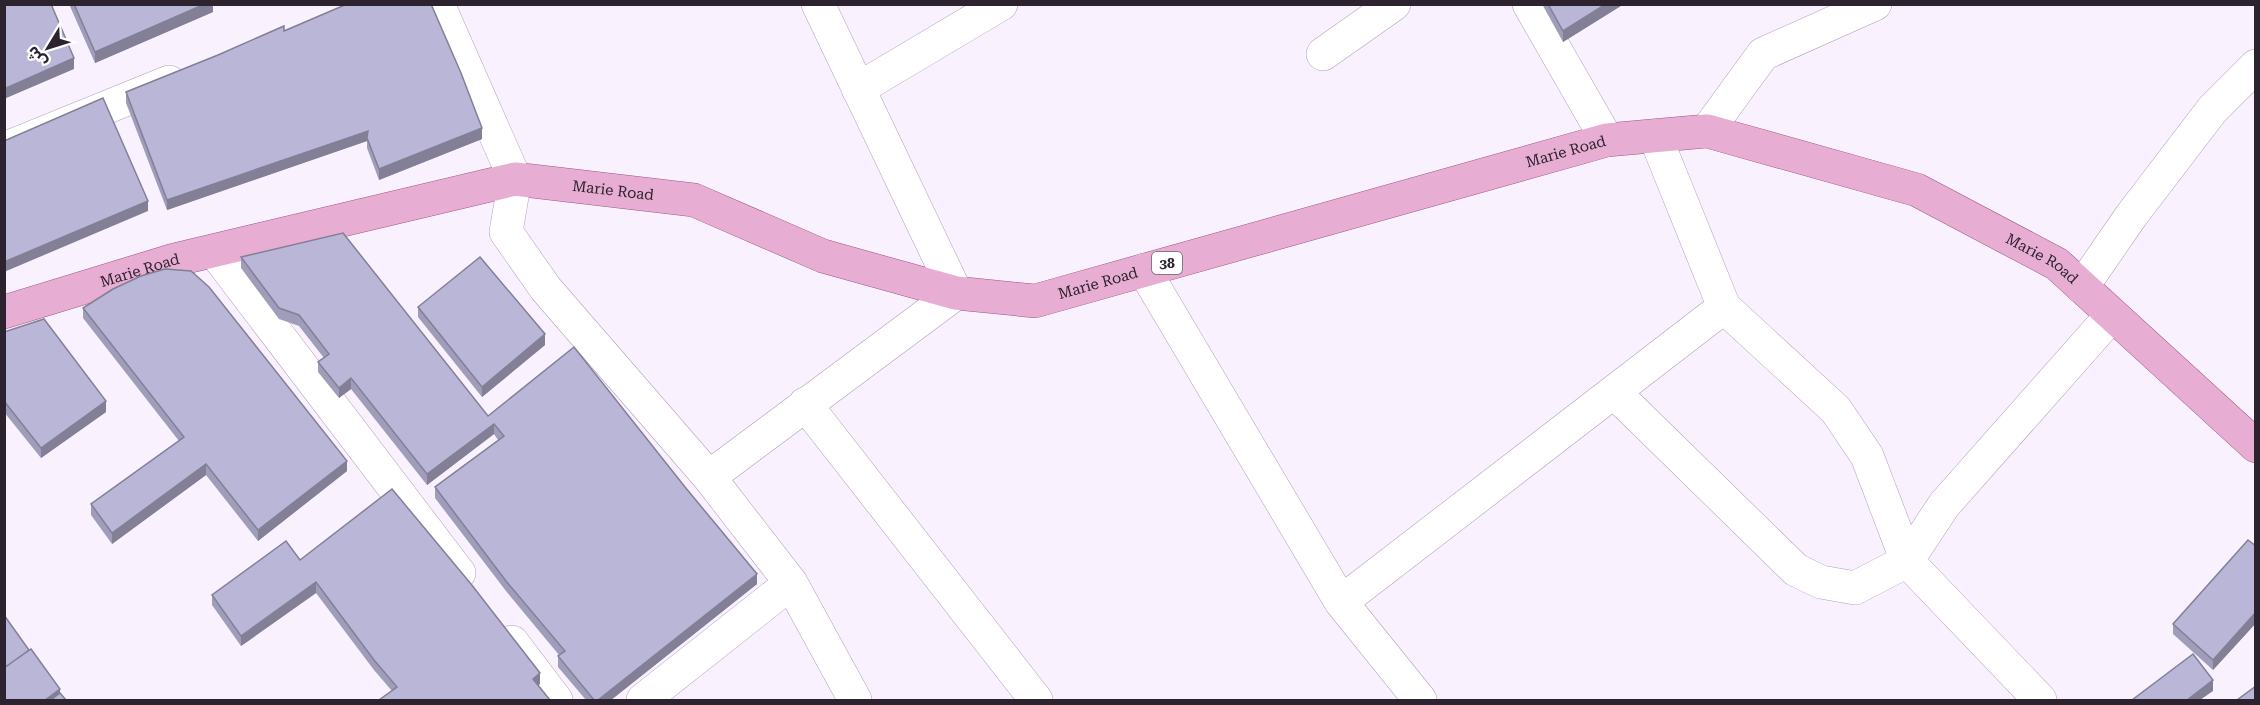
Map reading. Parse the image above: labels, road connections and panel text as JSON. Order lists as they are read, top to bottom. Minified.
{"streets":{"main road":["Marie Road","38"]},"north":"bottom left"}
